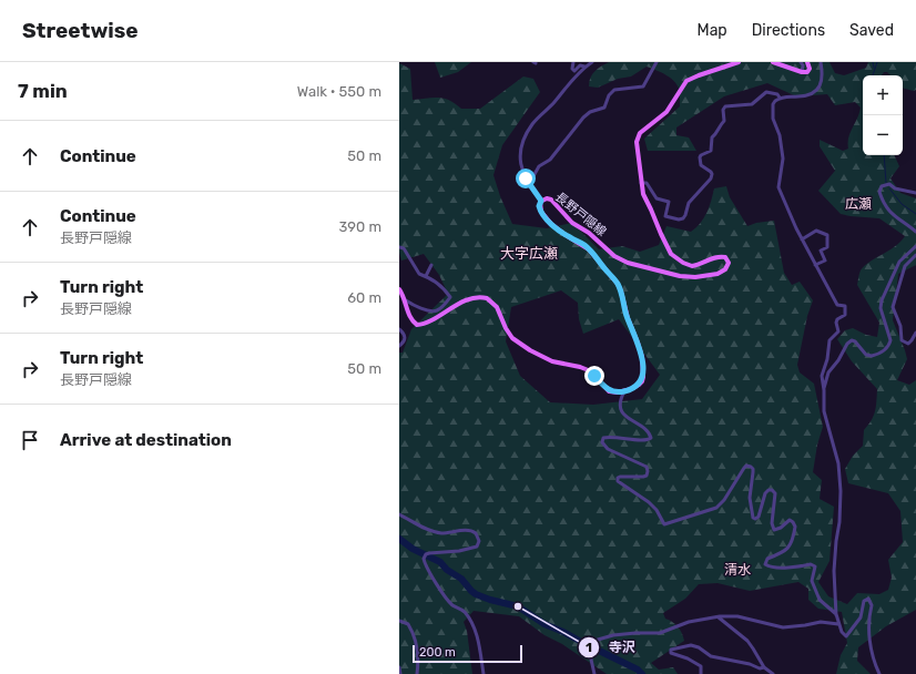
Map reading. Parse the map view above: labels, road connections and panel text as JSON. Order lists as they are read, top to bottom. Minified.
{"streets":{"main road":["長野戸隠線"]},"districts":["広瀬","大字広瀬","清水"],"places":["寺沢"],"scale_bar":"200 m","page":{"header":"Streetwise","nav":["Map","Directions","Saved"],"heading":["7 min","Walk · 550 m"],"map_buttons":["+","−"],"list":[["Continue","50 m"],["Continue","長野戸隠線","390 m"],["Turn right","長野戸隠線","60 m"],["Turn right","長野戸隠線","50 m"],"Arrive at destination"],"scale":"200 m"}}
